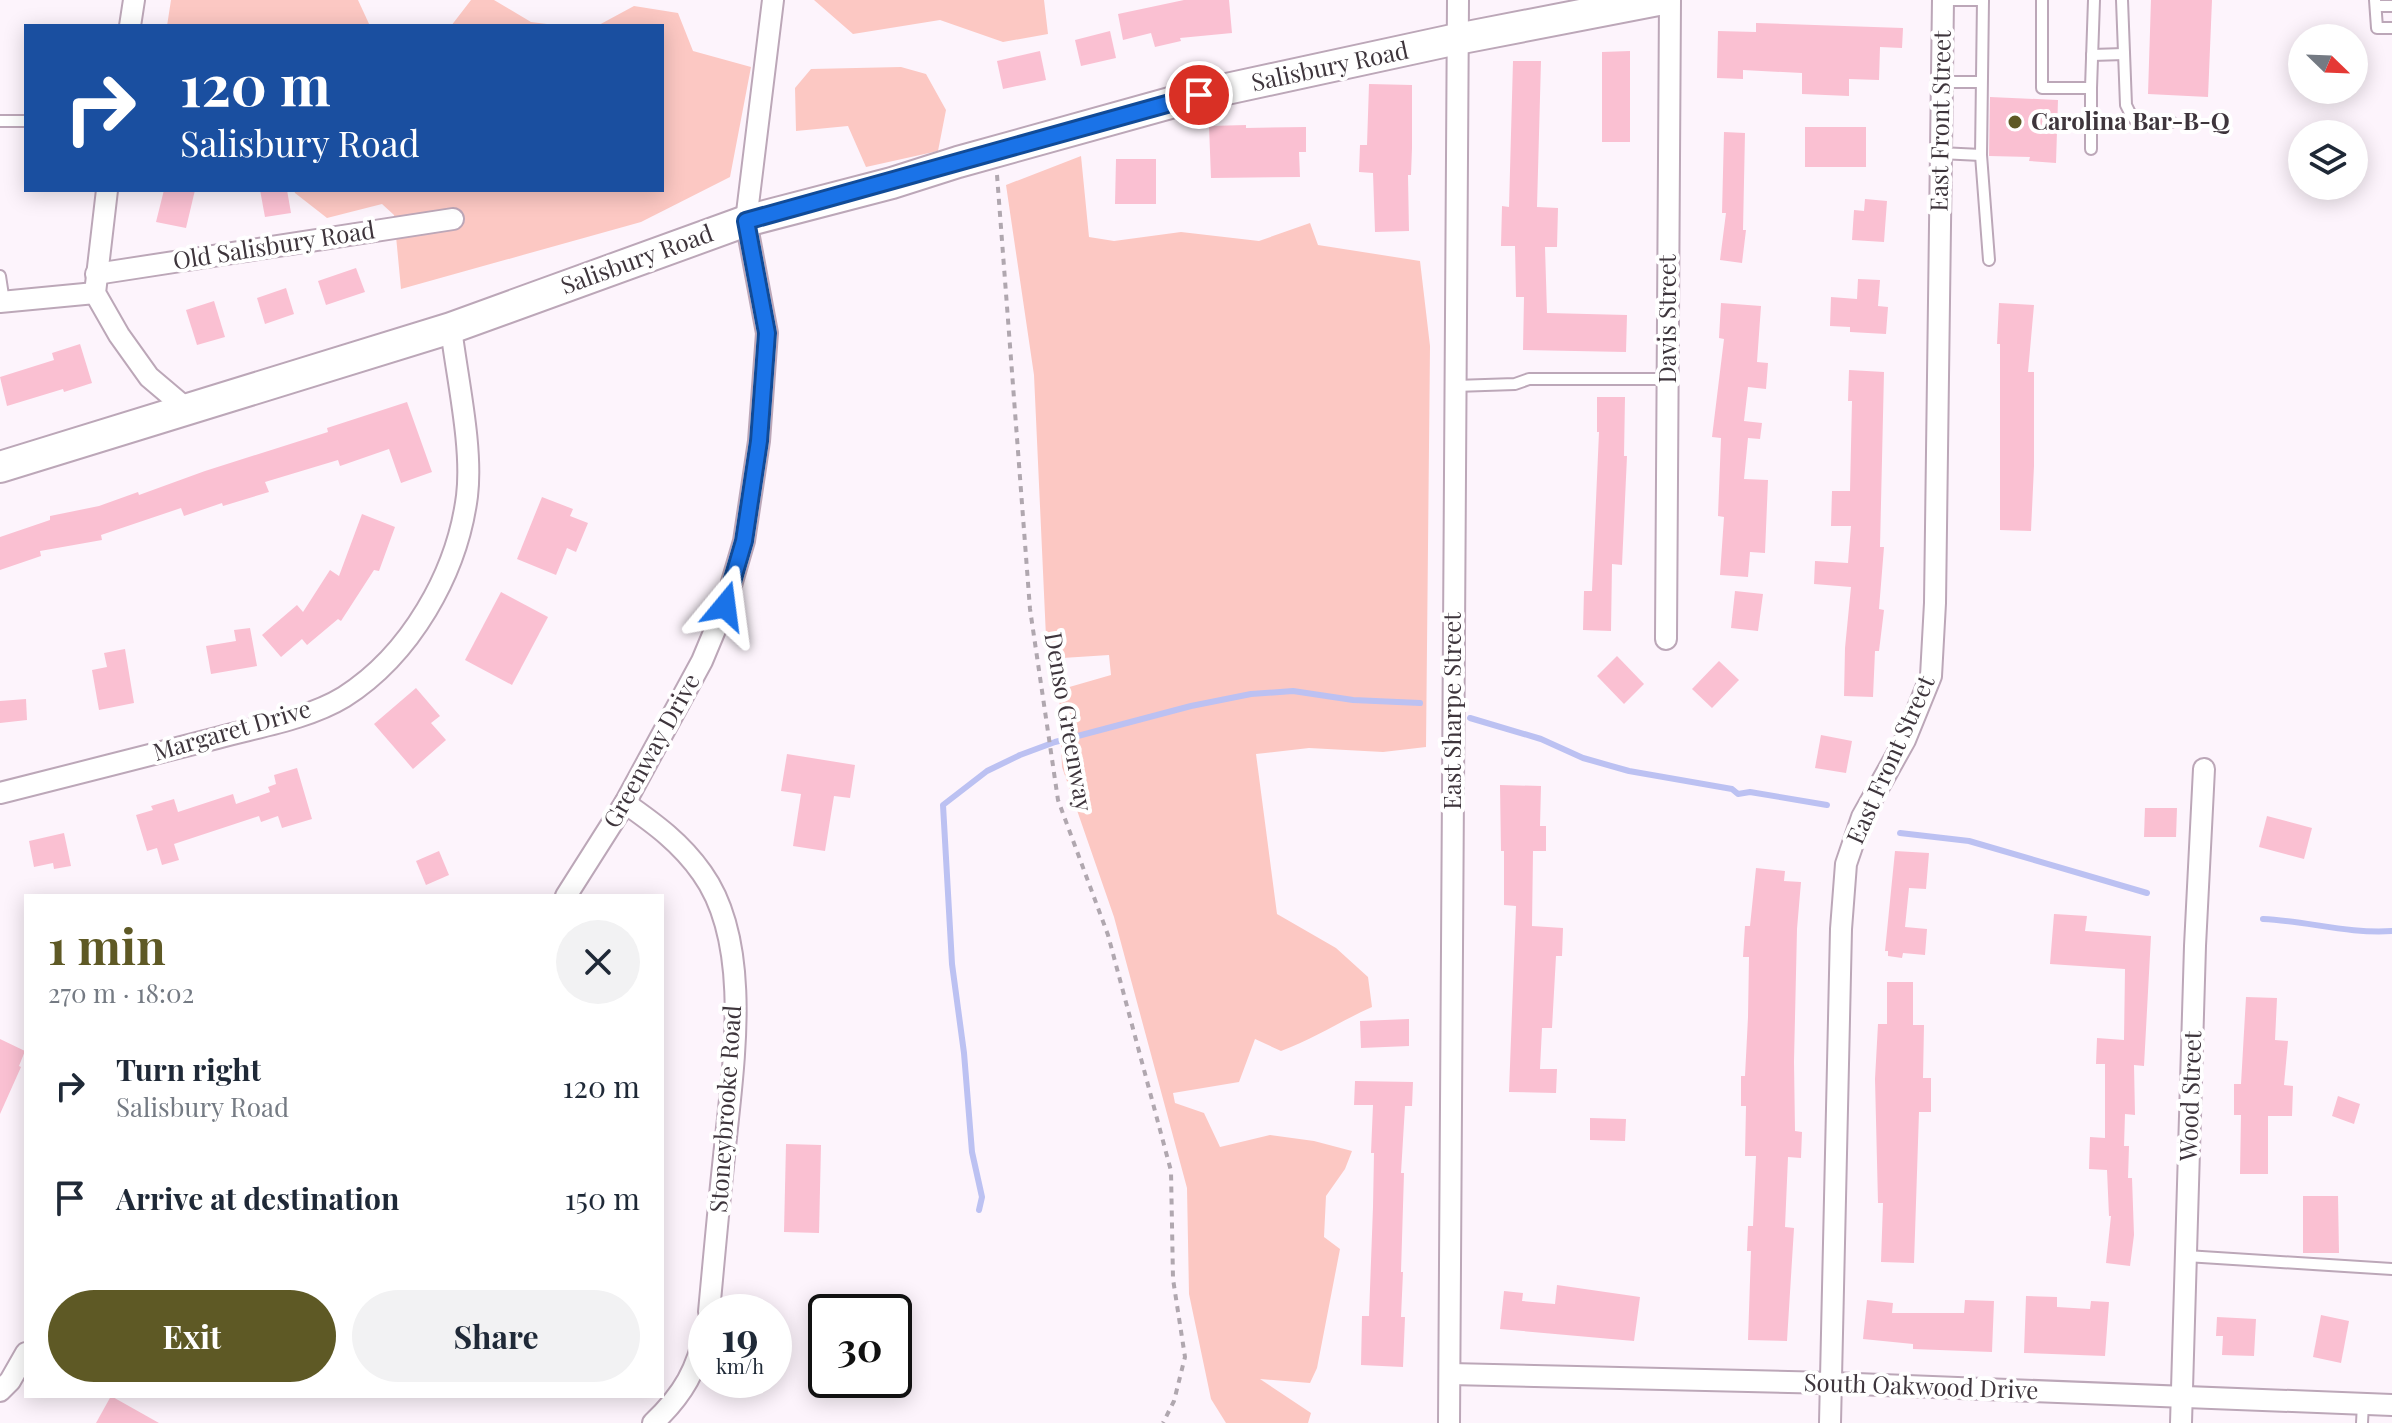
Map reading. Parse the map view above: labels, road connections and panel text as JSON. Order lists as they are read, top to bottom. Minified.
{"streets":{"street":["Salisbury Road","East Front Street","Old Salisbury Road","Davis Street","East Sharpe Street","Margaret Drive","Greenway Drive","Wood Street","Stoneybrooke Road","South Oakwood Drive"],"path":["Denso Greenway"]},"crossings":[["Salisbury Road","East Sharpe Street"],["Salisbury Road","Denso Greenway"],["Salisbury Road","Margaret Drive"],["Salisbury Road","Greenway Drive"],["East Front Street","South Oakwood Drive"],["East Sharpe Street","South Oakwood Drive"],["Greenway Drive","Stoneybrooke Road"],["Wood Street","South Oakwood Drive"]],"places":["Carolina Bar-B-Q"],"north":"bottom right","page":{"turn":["120 m","Salisbury Road"],"heading":["1 min","270 m · 18:02"],"list":[{"name":"Turn right","note":"Salisbury Road","value":"120 m"},{"name":"Arrive at destination","value":"150 m"}],"buttons":["Exit","Share"],"speed":"19 km/h","limit":"30"}}
